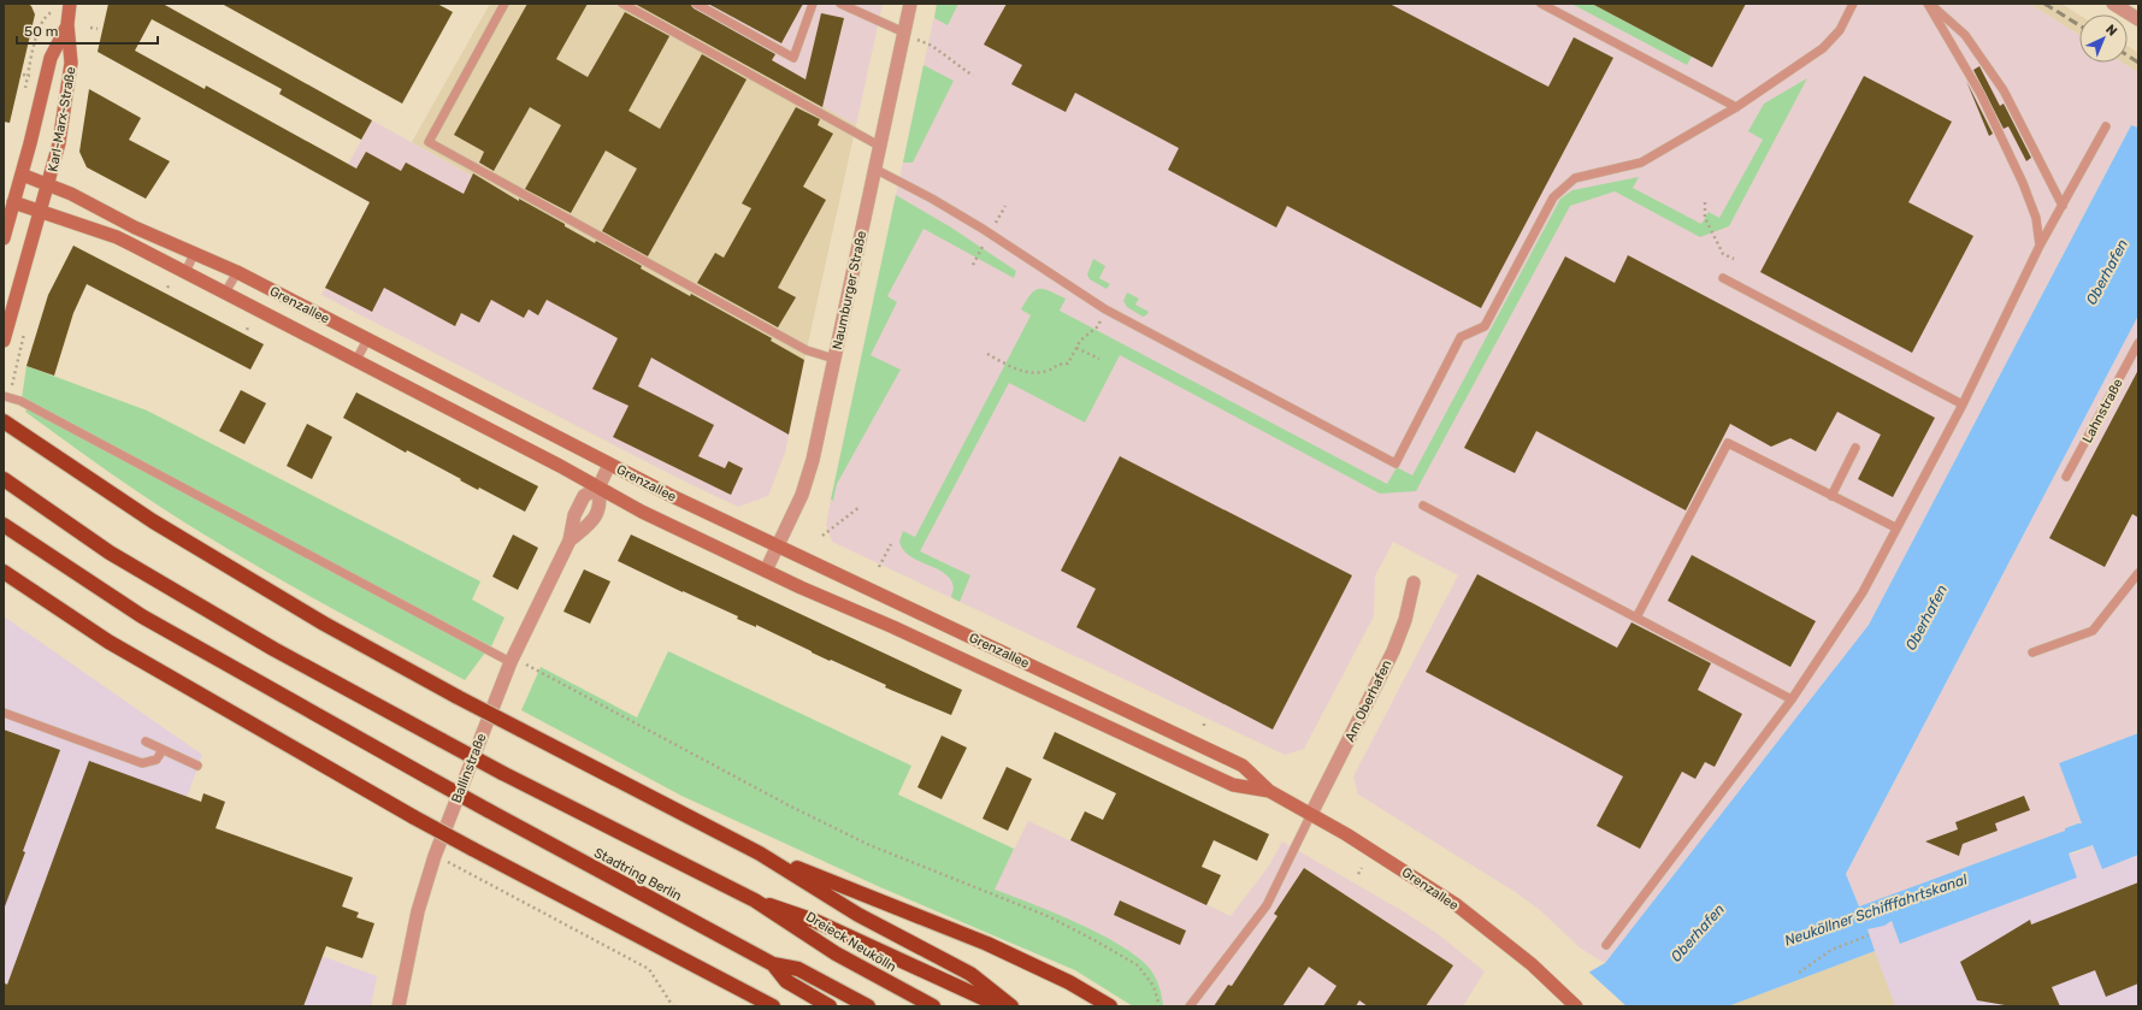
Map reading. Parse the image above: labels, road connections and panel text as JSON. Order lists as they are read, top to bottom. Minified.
{"streets":{"highway":["Stadtring Berlin","Dreieck Neukölln"],"main road":["Karl-Marx-Straße","Grenzallee"],"street":["Naumburger Straße","Am Oberhafen","Ballinstraße"],"lane":["Lahnstraße"]},"crossings":[["Karl-Marx-Straße","Grenzallee"],["Naumburger Straße","Grenzallee"],["Grenzallee","Am Oberhafen"],["Grenzallee","Ballinstraße"]],"water":["Oberhafen","Neuköllner Schifffahrtskanal"],"scale_bar":"50 m","north":"top right"}
